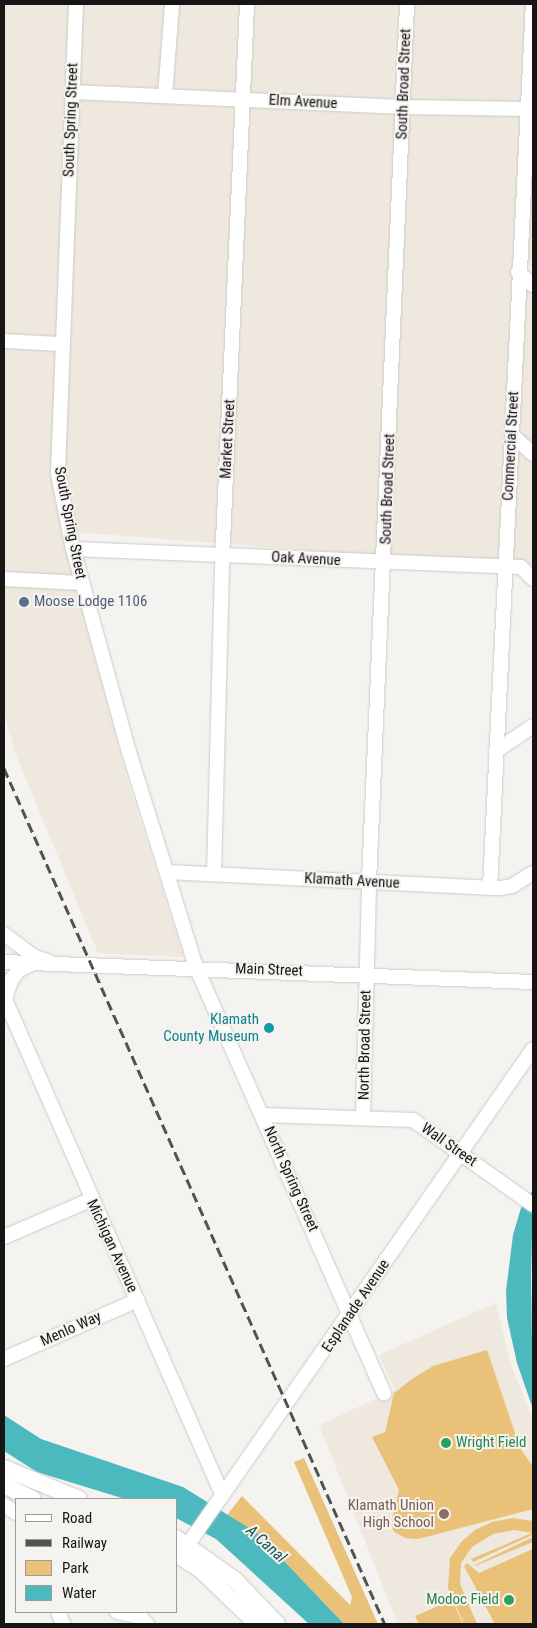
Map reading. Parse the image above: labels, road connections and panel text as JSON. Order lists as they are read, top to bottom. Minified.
{"streets":{"street":["South Broad Street","Elm Avenue","South Spring Street","Market Street","Commercial Street","Oak Avenue","Klamath Avenue","Main Street","North Broad Street","Wall Street","North Spring Street","Michigan Avenue","Esplanade Avenue","Menlo Way"]},"crossings":[["South Broad Street","Elm Avenue"],["South Broad Street","Oak Avenue"],["South Broad Street","Klamath Avenue"],["South Broad Street","Main Street"],["South Broad Street","North Broad Street"],["Elm Avenue","South Spring Street"],["Elm Avenue","Market Street"],["Elm Avenue","Commercial Street"],["South Spring Street","Oak Avenue"],["South Spring Street","Klamath Avenue"],["South Spring Street","Main Street"],["South Spring Street","North Spring Street"],["Market Street","Oak Avenue"],["Market Street","Klamath Avenue"],["Commercial Street","Oak Avenue"],["Commercial Street","Klamath Avenue"],["Main Street","North Broad Street"],["Main Street","North Spring Street"],["North Broad Street","Wall Street"],["Wall Street","North Spring Street"],["Wall Street","Esplanade Avenue"],["North Spring Street","Esplanade Avenue"],["Michigan Avenue","Esplanade Avenue"],["Michigan Avenue","Menlo Way"]],"water":["A Canal"],"places":["Moose Lodge 1106","Klamath County Museum","Wright Field","Klamath Union High School","Modoc Field"],"legend":["Road","Railway","Park","Water"]}
